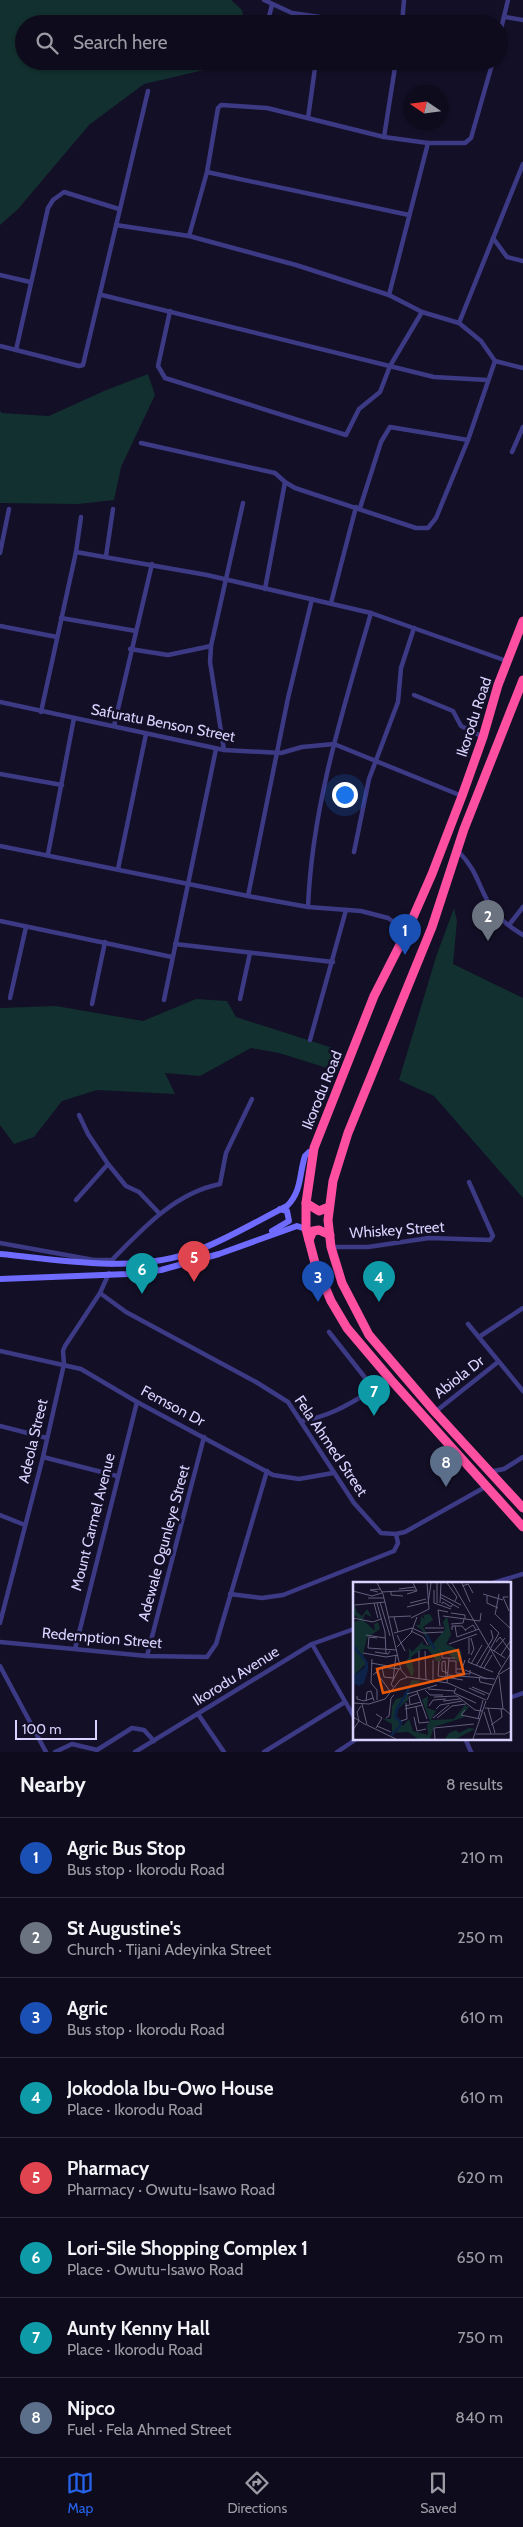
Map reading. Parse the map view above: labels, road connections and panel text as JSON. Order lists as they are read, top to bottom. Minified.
{"streets":{"highway":["Ikorodu Road"],"street":["Safuratu Benson Street","Whiskey Street","Abiola Dr","Femson Dr","Adeola Street","Fela Ahmed Street","Mount Carmel Avenue","Adewale Ogunleye Street","Redemption Street","Ikorodu Avenue"]},"crossings":[["Ikorodu Road","Whiskey Street"],["Ikorodu Road","Abiola Dr"],["Femson Dr","Adeola Street"],["Femson Dr","Fela Ahmed Street"],["Femson Dr","Mount Carmel Avenue"],["Femson Dr","Adewale Ogunleye Street"],["Adeola Street","Fela Ahmed Street"],["Mount Carmel Avenue","Redemption Street"],["Adewale Ogunleye Street","Redemption Street"]],"scale_bar":"100 m","north":"left","page":{"search":"Search here","pins":["2","1","5","6","3","4","7","8"],"scale":"100 m","heading":["Nearby","8 results"],"list":[{"mark":"1","name":"Agric Bus Stop","note":"Bus stop · Ikorodu Road","value":"210 m"},{"mark":"2","name":"St Augustine's","note":"Church · Tijani Adeyinka Street","value":"250 m"},{"mark":"3","name":"Agric","note":"Bus stop · Ikorodu Road","value":"610 m"},{"mark":"4","name":"Jokodola Ibu-Owo House","note":"Place · Ikorodu Road","value":"610 m"},{"mark":"5","name":"Pharmacy","note":"Pharmacy · Owutu-Isawo Road","value":"620 m"},{"mark":"6","name":"Lori-Sile Shopping Complex 1","note":"Place · Owutu-Isawo Road","value":"650 m"},{"mark":"7","name":"Aunty Kenny Hall","note":"Place · Ikorodu Road","value":"750 m"},{"mark":"8","name":"Nipco","note":"Fuel · Fela Ahmed Street","value":"840 m"}],"nav":["Map","Directions","Saved"]}}
